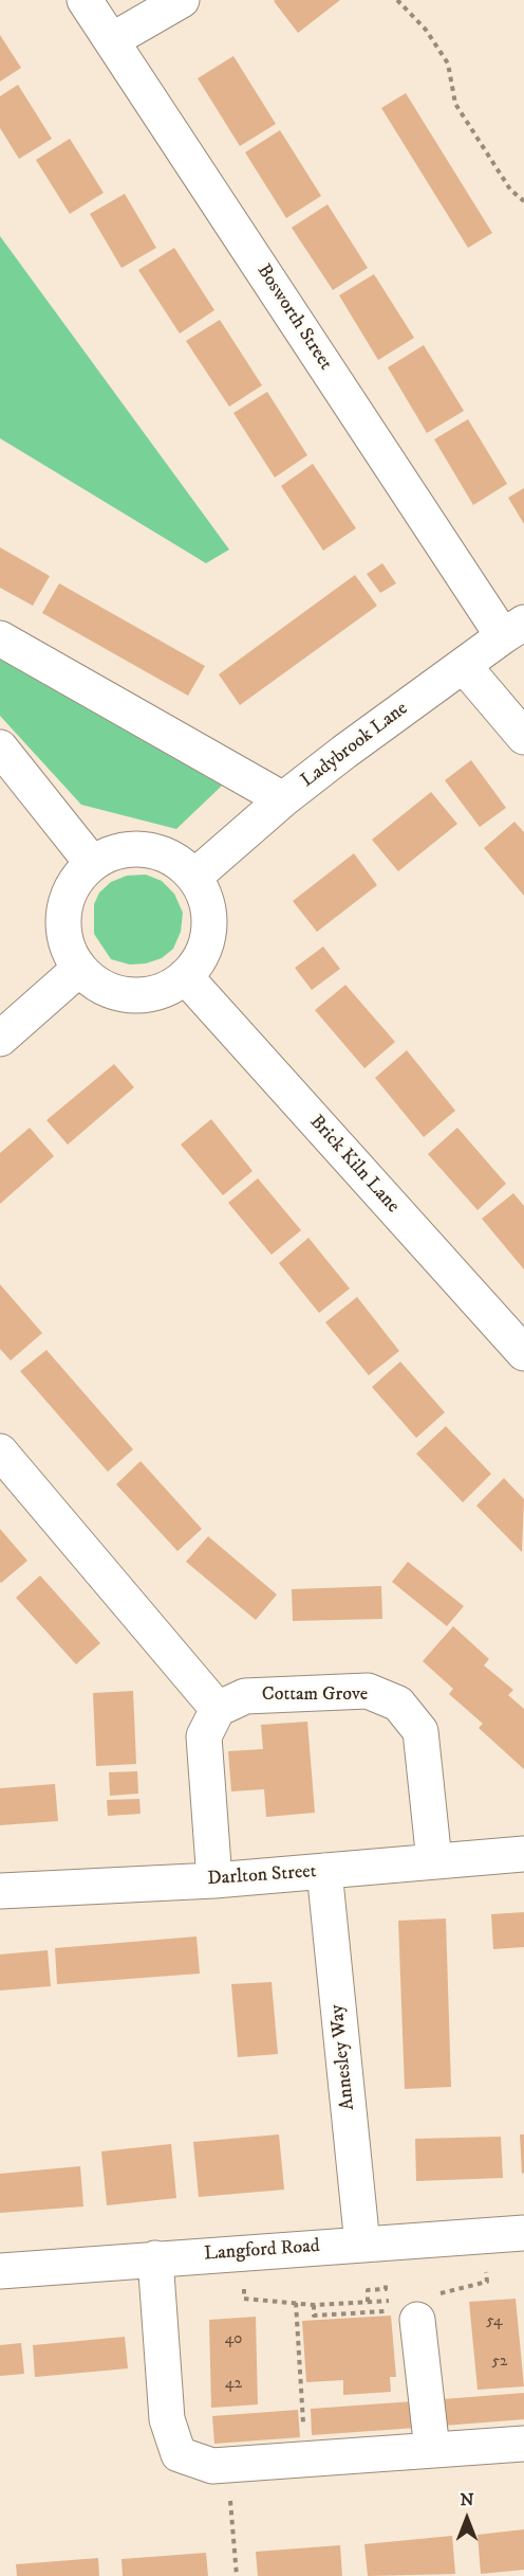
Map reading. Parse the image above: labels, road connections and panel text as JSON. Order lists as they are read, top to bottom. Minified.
{"streets":{"street":["Bosworth Street","Ladybrook Lane","Brick Kiln Lane","Cottam Grove","Darlton Street","Annesley Way","Langford Road"]},"crossings":[["Bosworth Street","Ladybrook Lane"],["Ladybrook Lane","Brick Kiln Lane"],["Cottam Grove","Darlton Street"],["Darlton Street","Annesley Way"],["Annesley Way","Langford Road"]],"house_numbers":["54","40","52","42"],"north":"top"}
